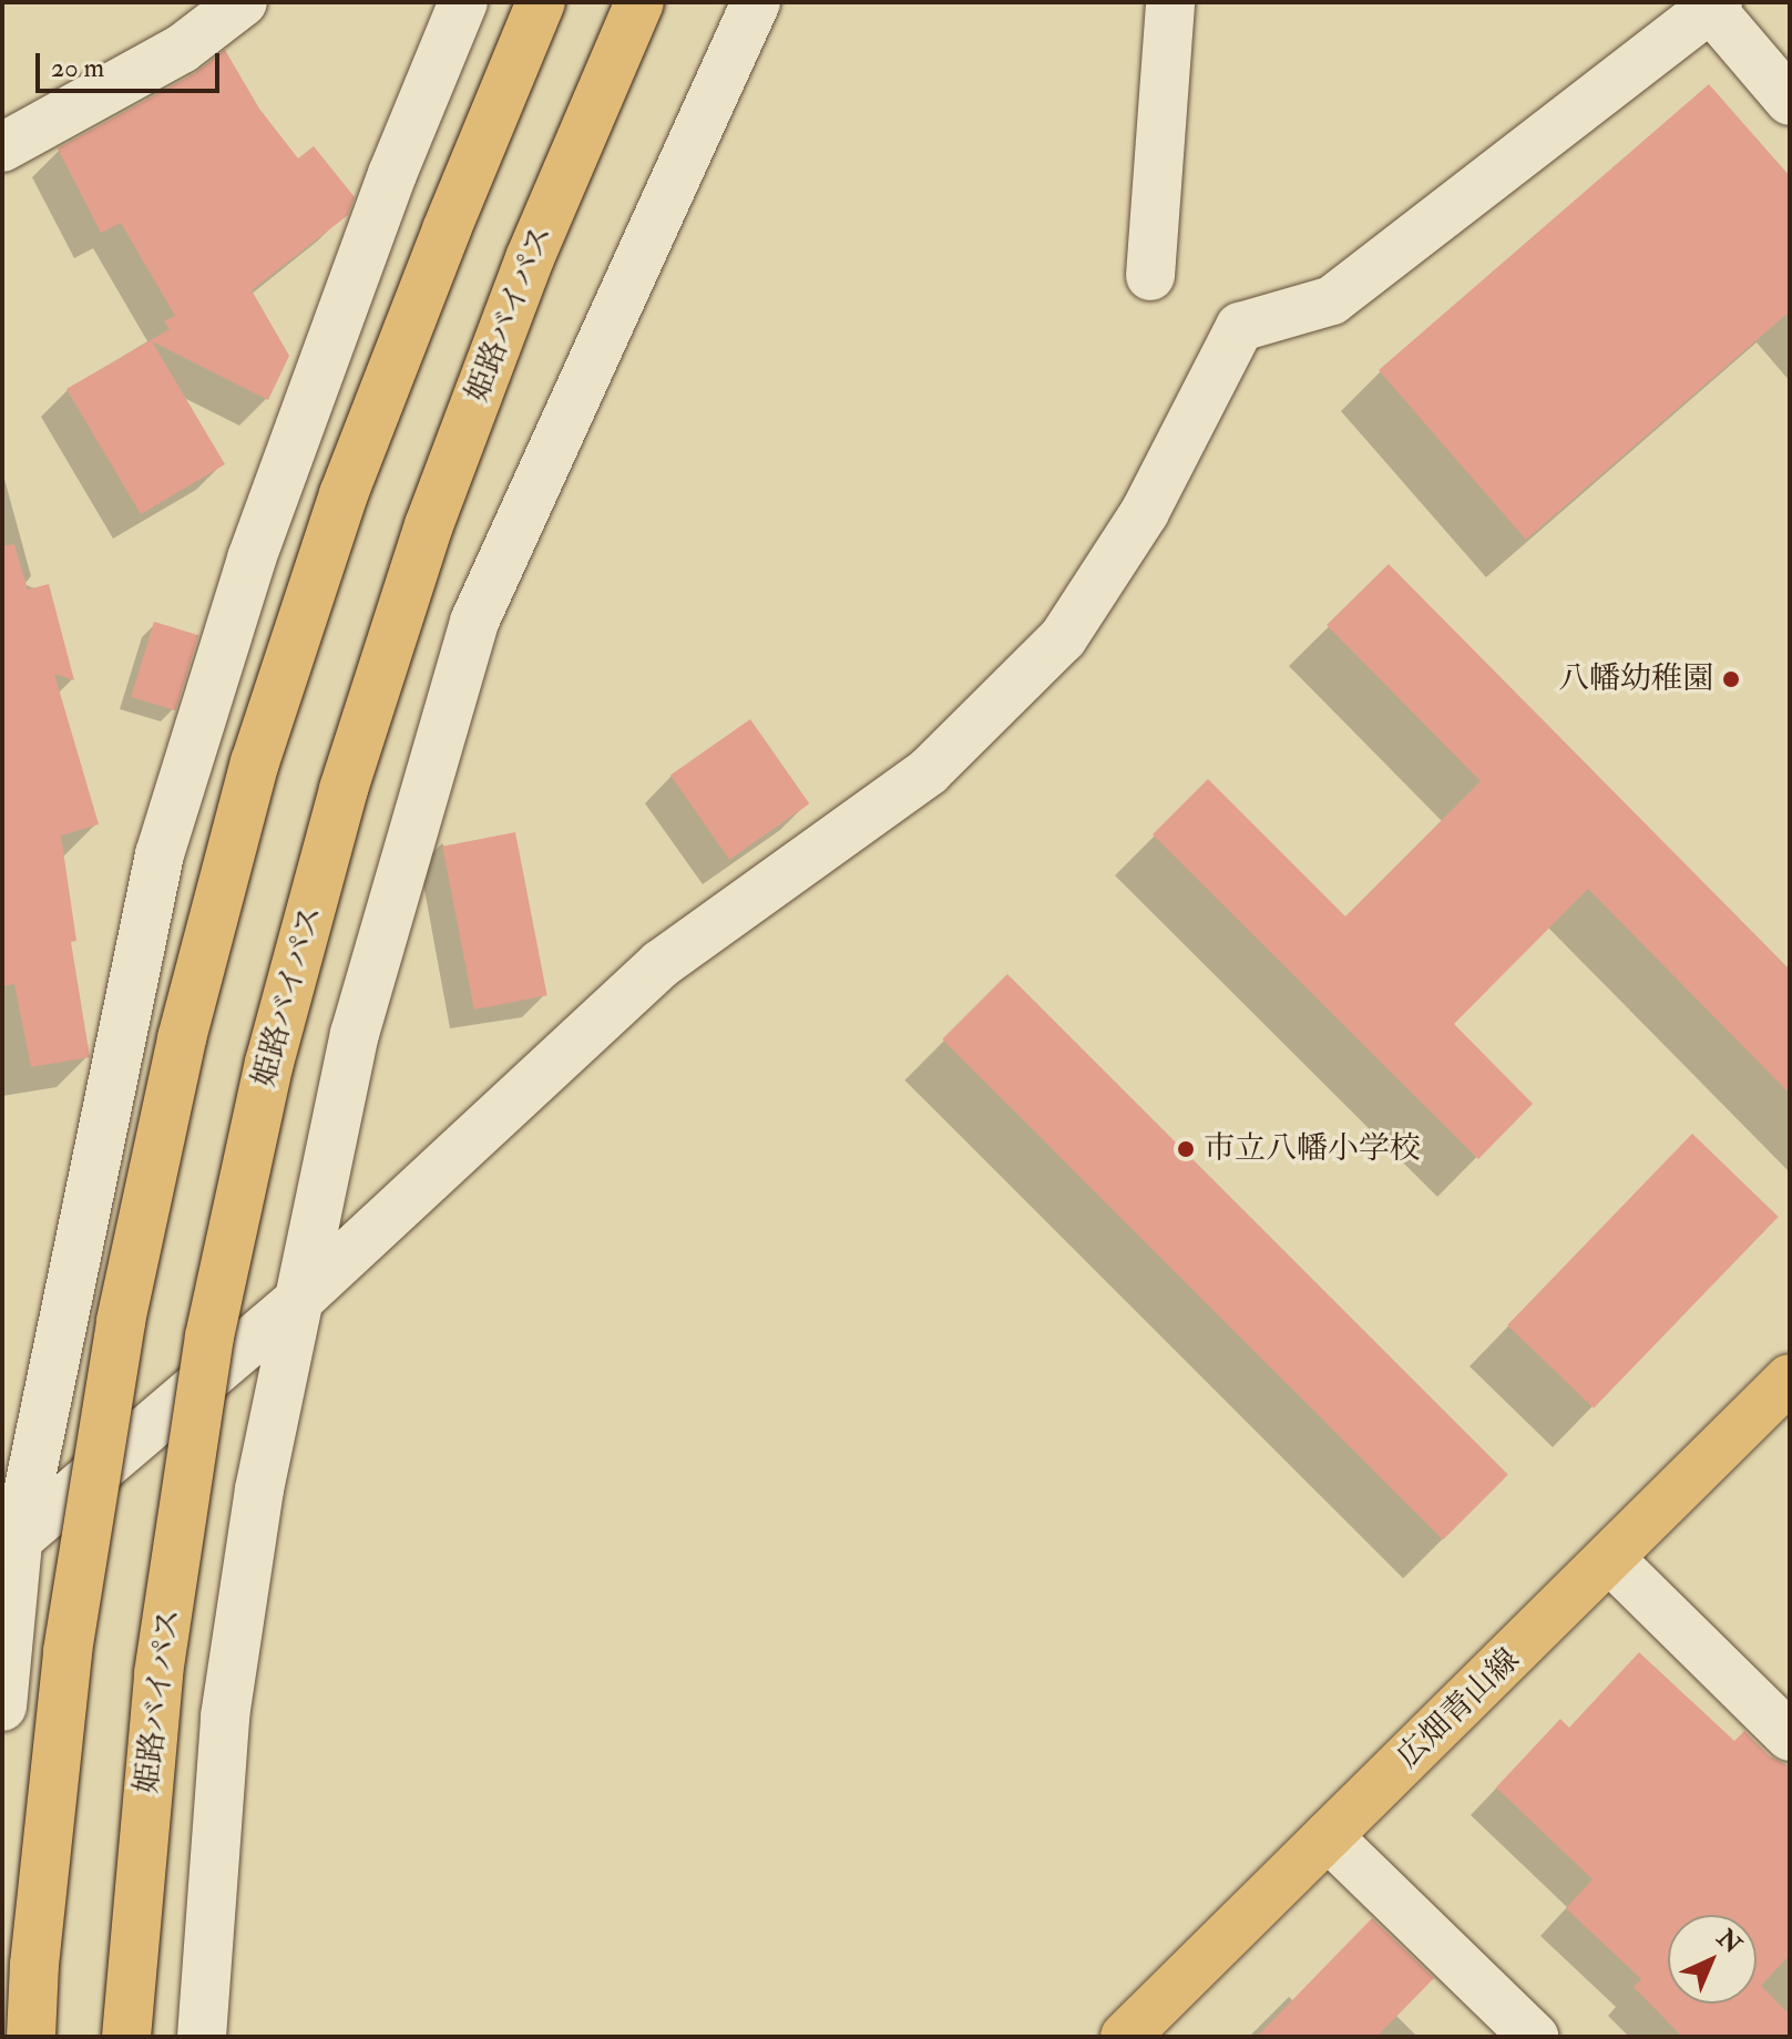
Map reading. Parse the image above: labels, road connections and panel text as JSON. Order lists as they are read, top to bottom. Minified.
{"streets":{"main road":["姫路バイパス","広畑青山線"]},"places":["八幡幼稚園","市立八幡小学校"],"scale_bar":"20 m","north":"top right"}
